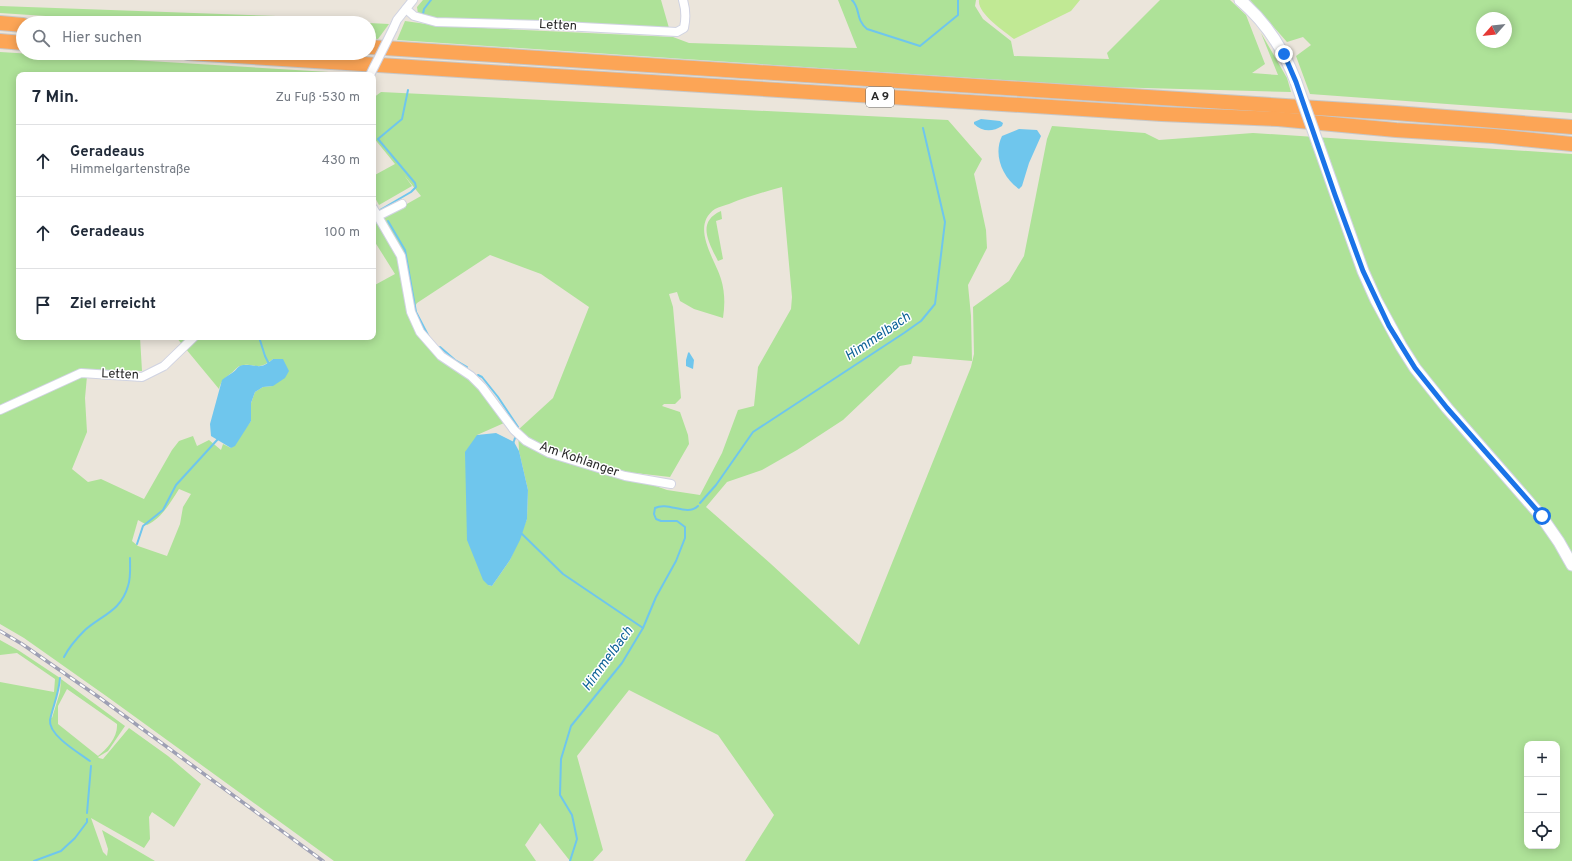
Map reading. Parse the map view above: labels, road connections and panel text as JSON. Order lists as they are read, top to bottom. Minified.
{"streets":{"highway":["A 9"],"street":["Letten","Am Kohlanger"]},"water":["Himmelbach"],"north":"bottom left","page":{"search":"Hier suchen","heading":["7 Min.","Zu Fuß · 530 m"],"list":[["Geradeaus","Himmelgartenstraße","430 m"],["Geradeaus","100 m"],"Ziel erreicht"],"map_buttons":["+","−"]}}
